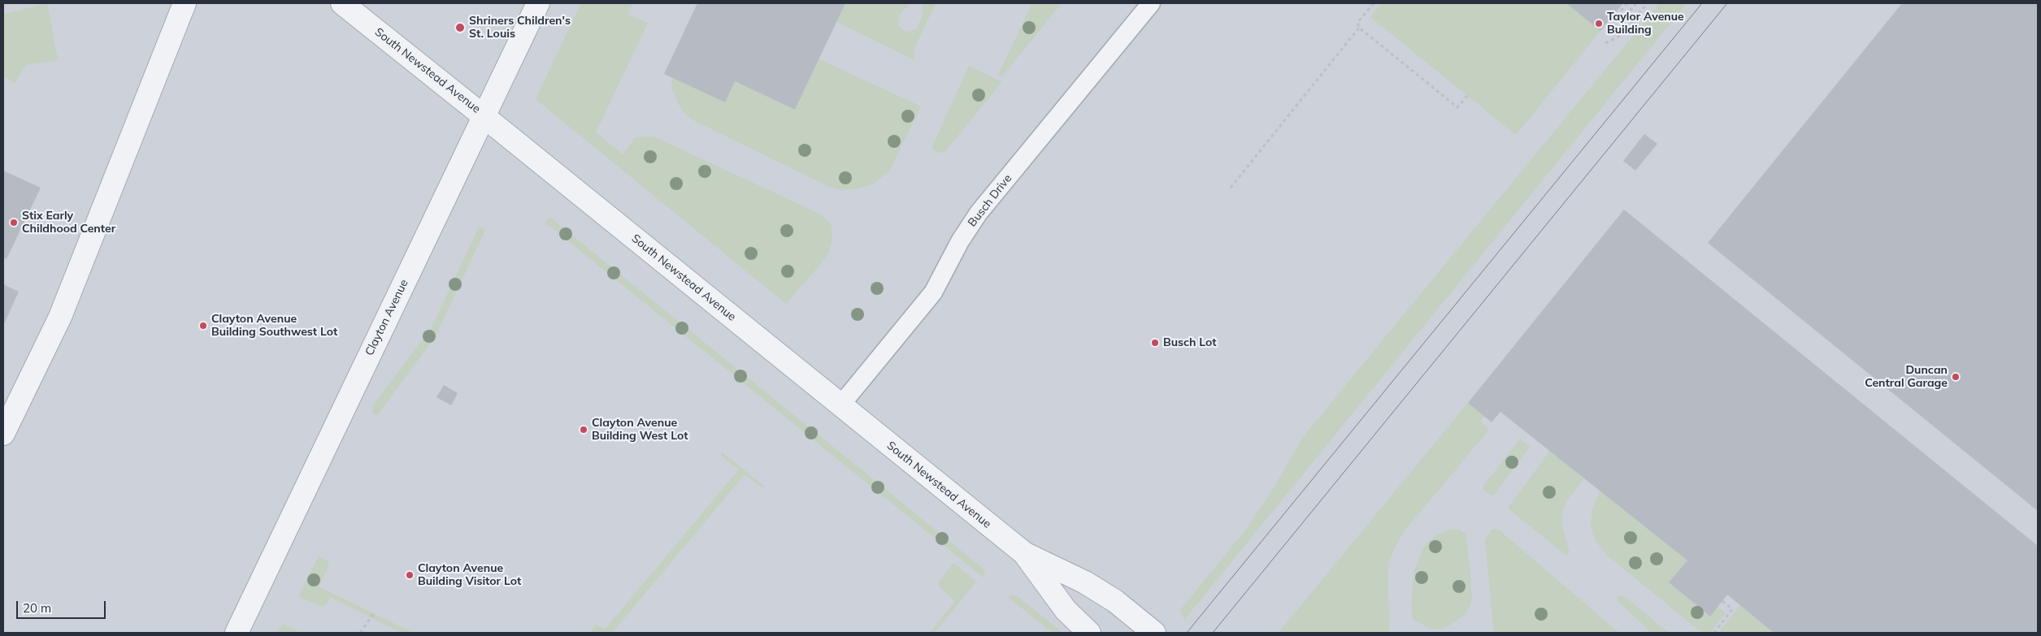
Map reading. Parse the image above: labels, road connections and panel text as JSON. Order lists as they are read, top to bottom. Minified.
{"streets":{"street":["South Newstead Avenue","Clayton Avenue"],"lane":["Busch Drive"]},"crossings":[["South Newstead Avenue","Busch Drive"],["South Newstead Avenue","Clayton Avenue"]],"places":["Taylor Avenue Building","Shriners Children's St. Louis","Stix Early Childhood Center","Clayton Avenue Building Southwest Lot","Busch Lot","Duncan Central Garage","Clayton Avenue Building West Lot","Clayton Avenue Building Visitor Lot"],"scale_bar":"20 m"}
